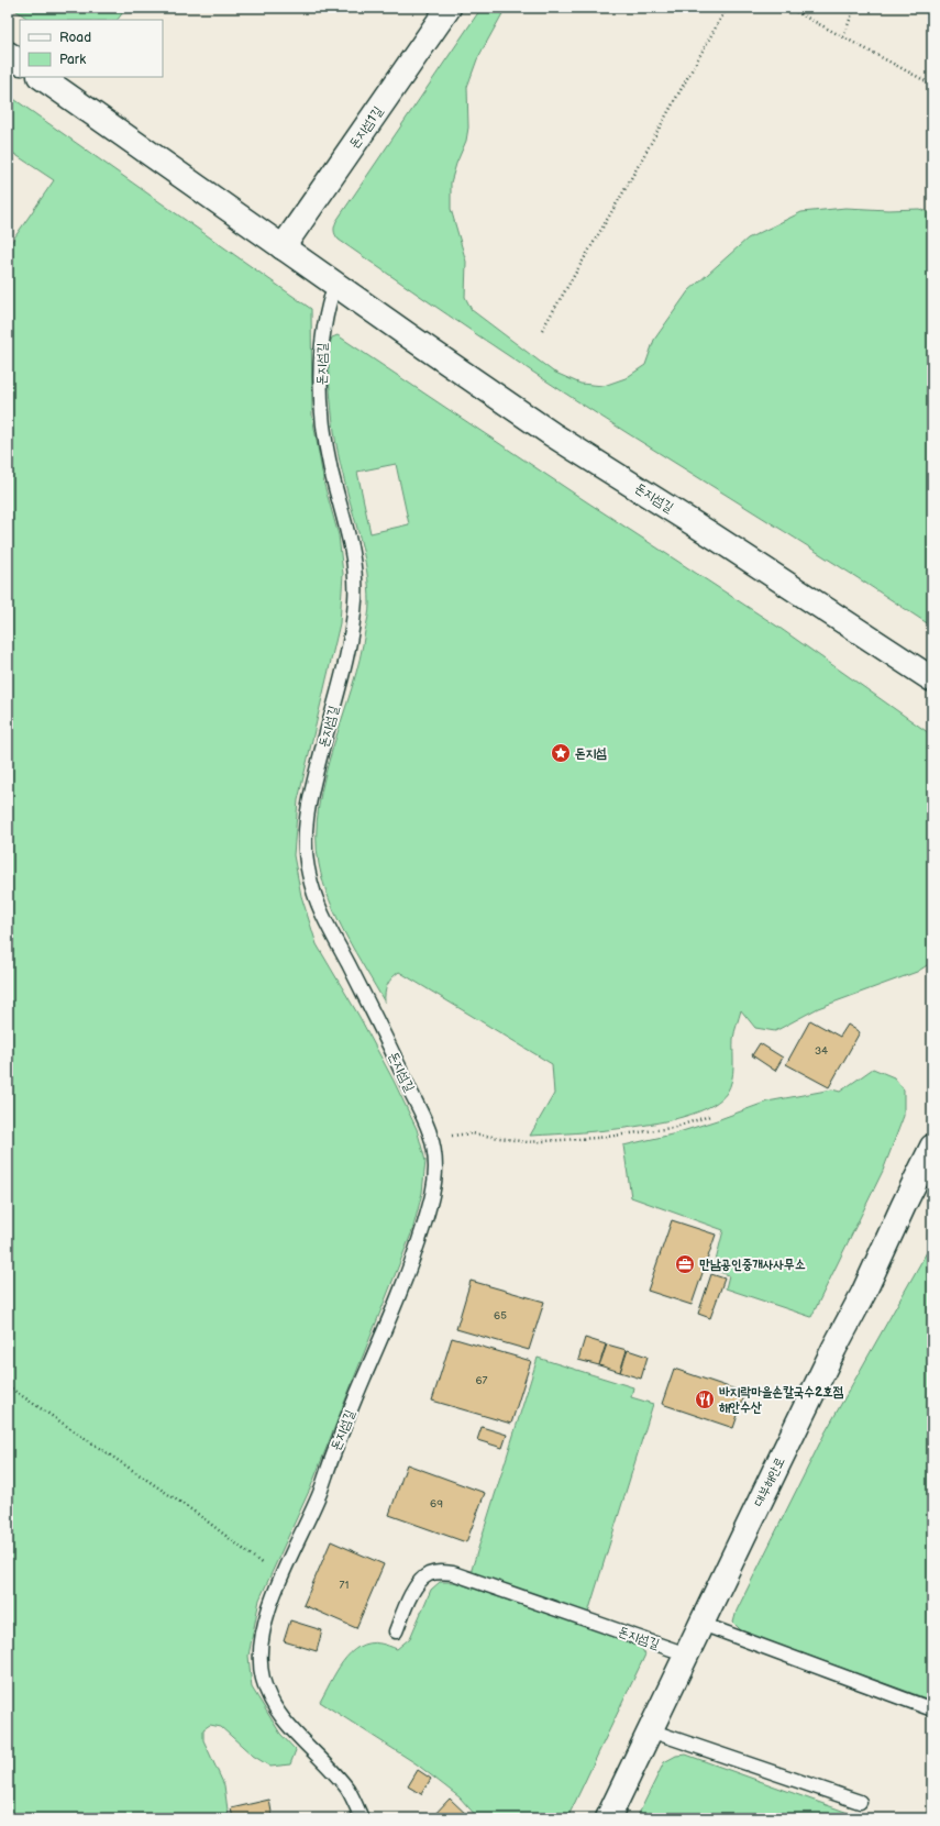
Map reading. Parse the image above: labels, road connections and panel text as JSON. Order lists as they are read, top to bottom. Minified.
{"streets":{"street":["돈지섬1길","돈지섬길","대부해안로"]},"crossings":[["돈지섬1길","돈지섬길"],["돈지섬길","대부해안로"]],"places":{"place":["돈지섬"],"office":["만남공인중개사사무소"],"restaurant":["바지락마을손칼국수2호점 해안수산"]},"house_numbers":["34","65","67","69","71"],"legend":["Road","Park"]}
